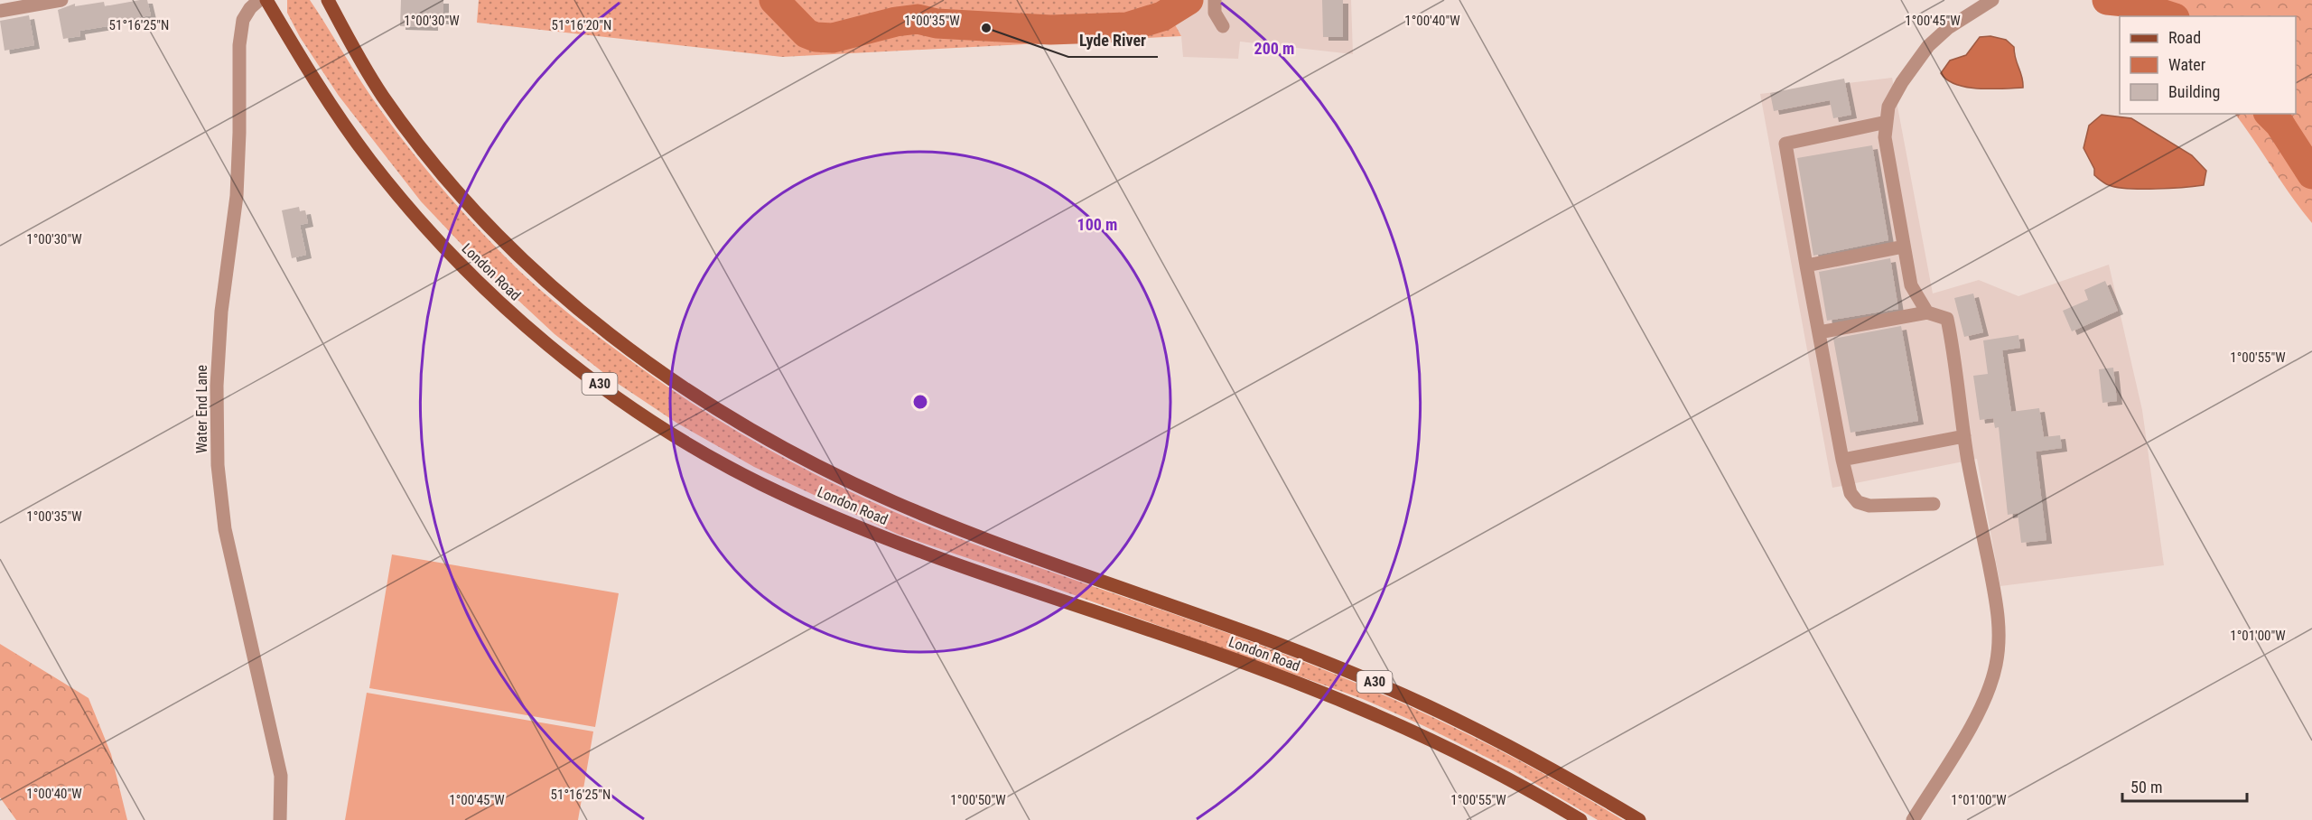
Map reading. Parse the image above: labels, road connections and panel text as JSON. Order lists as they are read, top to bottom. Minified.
{"streets":{"main road":["London Road","A30"],"street":["Water End Lane"]},"places":["Lyde River"],"legend":["Road","Water","Building"],"scale_bar":"50 m","coordinates":["1°00'40\"W","1°00'30\"W","1°00'35\"W","1°00'45\"W","51°16'25\"N","51°16'20\"N","1°00'55\"W","1°01'00\"W","1°00'50\"W"],"rings":["200 m","100 m"]}
